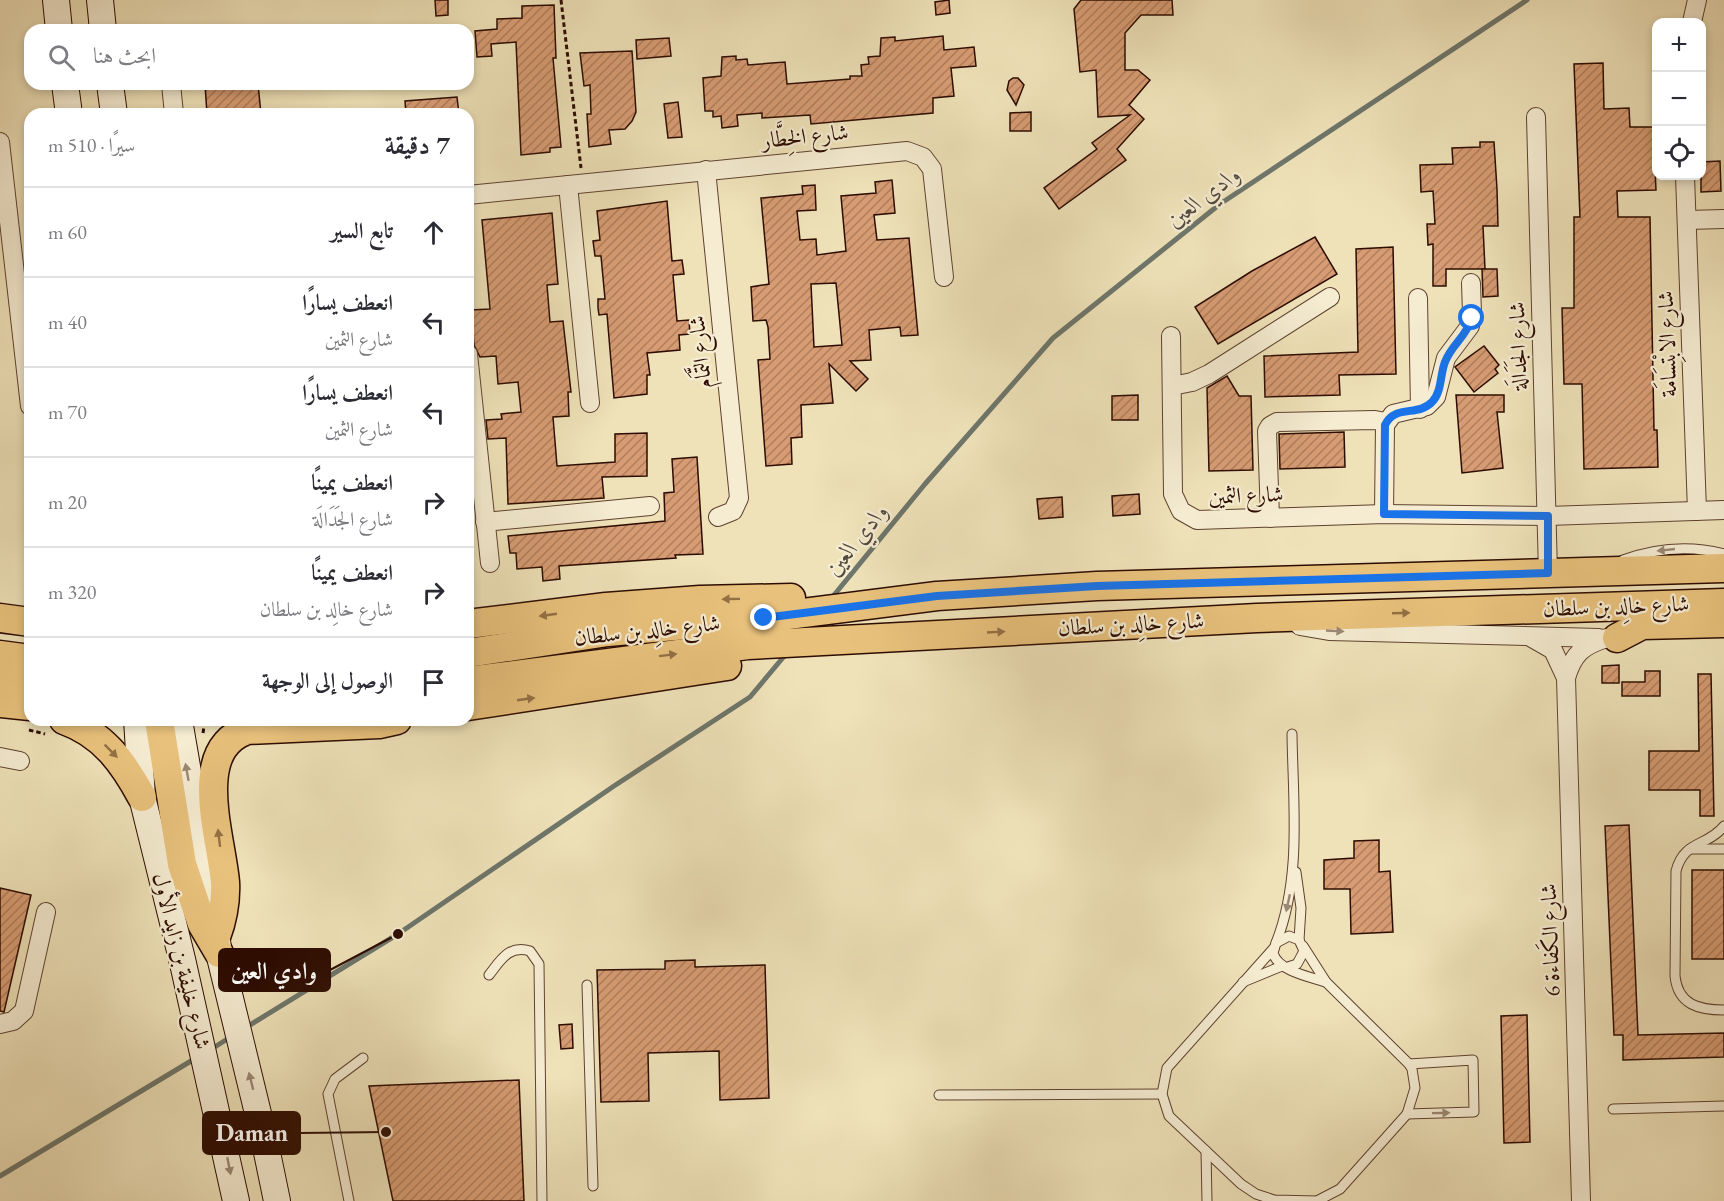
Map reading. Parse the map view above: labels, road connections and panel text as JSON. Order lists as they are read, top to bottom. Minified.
{"streets":{"main road":["شارع خالِد بن سلطان","شارع خليفة بن زايد الأول"],"street":["شارع الخِطَّار","شارع الابْتِسَامَة","شارع الجَدَالَة","شارع التَّمَام","شارع الثمين","شارع الكَفاءة 6"]},"crossings":[["شارع الخِطَّار","شارع التَّمَام"],["شارع الابْتِسَامَة","شارع الثمين"],["شارع الجَدَالَة","شارع الثمين"],["شارع الجَدَالَة","شارع خالِد بن سلطان"]],"water":["وادي العين"],"places":["وادي العين","Daman"],"page":{"map_buttons":["+","−"],"search":"ابحث هنا","heading":["7 دقيقة","سيرًا · 510 m"],"list":[["تابع السير","60 m"],["انعطف يسارًا","شارع الثمين","40 m"],["انعطف يسارًا","شارع الثمين","70 m"],["انعطف يمينًا","شارع الجَدَالَة","20 m"],["انعطف يمينًا","شارع خالِد بن سلطان","320 m"],"الوصول إلى الوجهة"]}}
